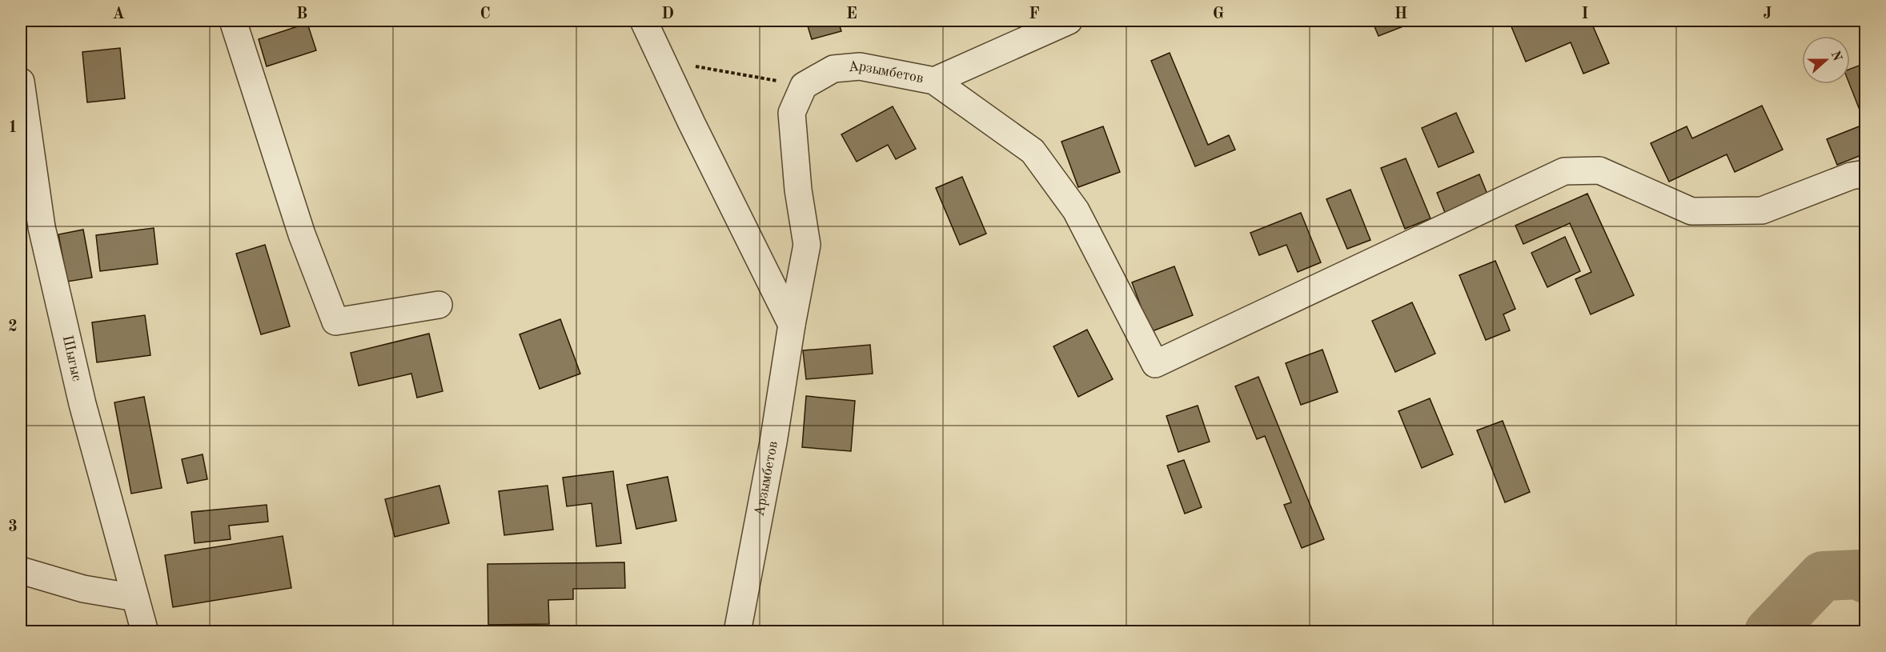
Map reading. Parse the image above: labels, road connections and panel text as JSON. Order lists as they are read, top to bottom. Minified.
{"streets":{"street":["Арзымбетов","Шыгыс"]},"north":"right","grid":{"columns":["A","B","C","D","E","F","G","H","I","J"],"rows":["1","2","3"]}}
